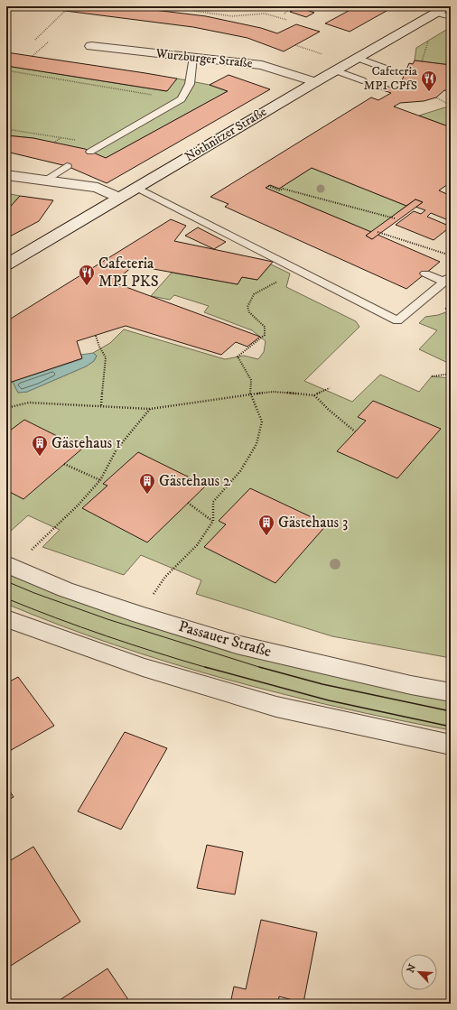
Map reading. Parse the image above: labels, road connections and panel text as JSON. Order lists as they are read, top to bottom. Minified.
{"streets":{"street":["Würzburger Straße","Nöthnitzer Straße","Passauer Straße"]},"crossings":[["Würzburger Straße","Nöthnitzer Straße"]],"places":{"restaurant":["Cafeteria MPI CPfS","Cafeteria MPI PKS"],"building":["Gästehaus 1","Gästehaus 2","Gästehaus 3"]},"north":"top left"}
